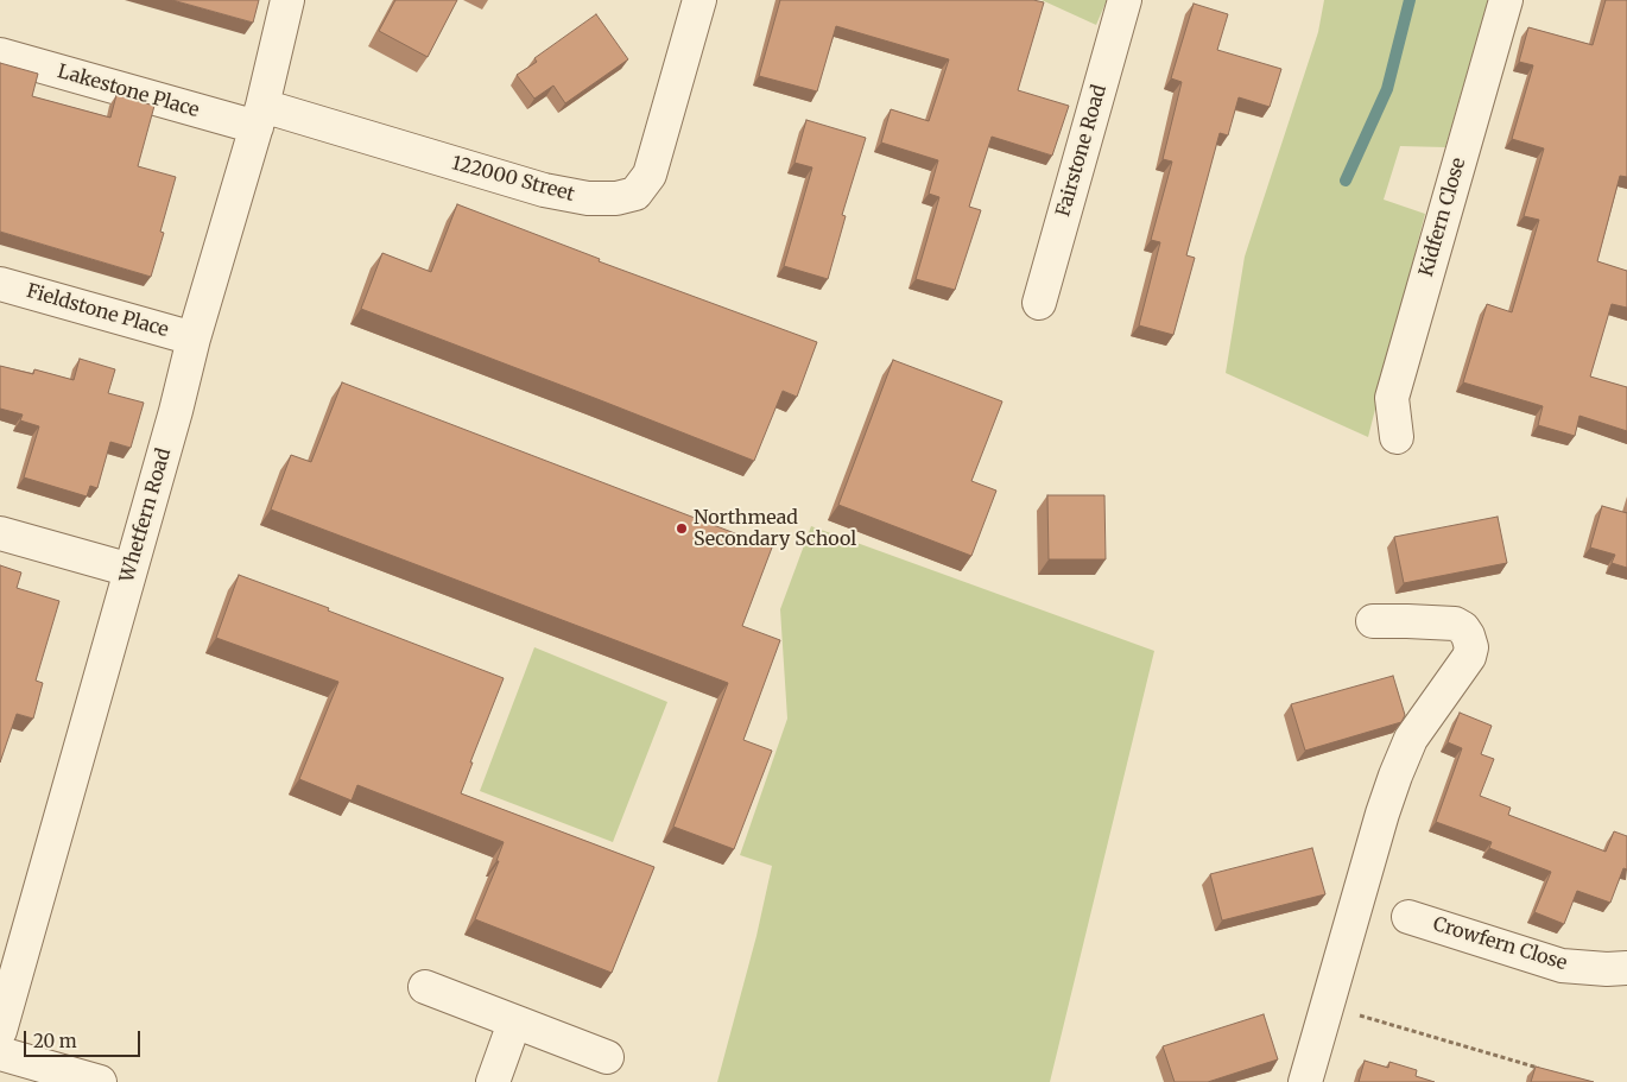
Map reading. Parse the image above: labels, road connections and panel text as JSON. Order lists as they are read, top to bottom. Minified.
{"streets":{"street":["Lakestone Place","Fairstone Road","122000 Street","Kidfern Close","Fieldstone Place","Whetfern Road","Crowfern Close"]},"crossings":[["Lakestone Place","122000 Street"],["Lakestone Place","Whetfern Road"],["122000 Street","Whetfern Road"],["Fieldstone Place","Whetfern Road"]],"places":["Northmead Secondary School"],"scale_bar":"20 m"}
